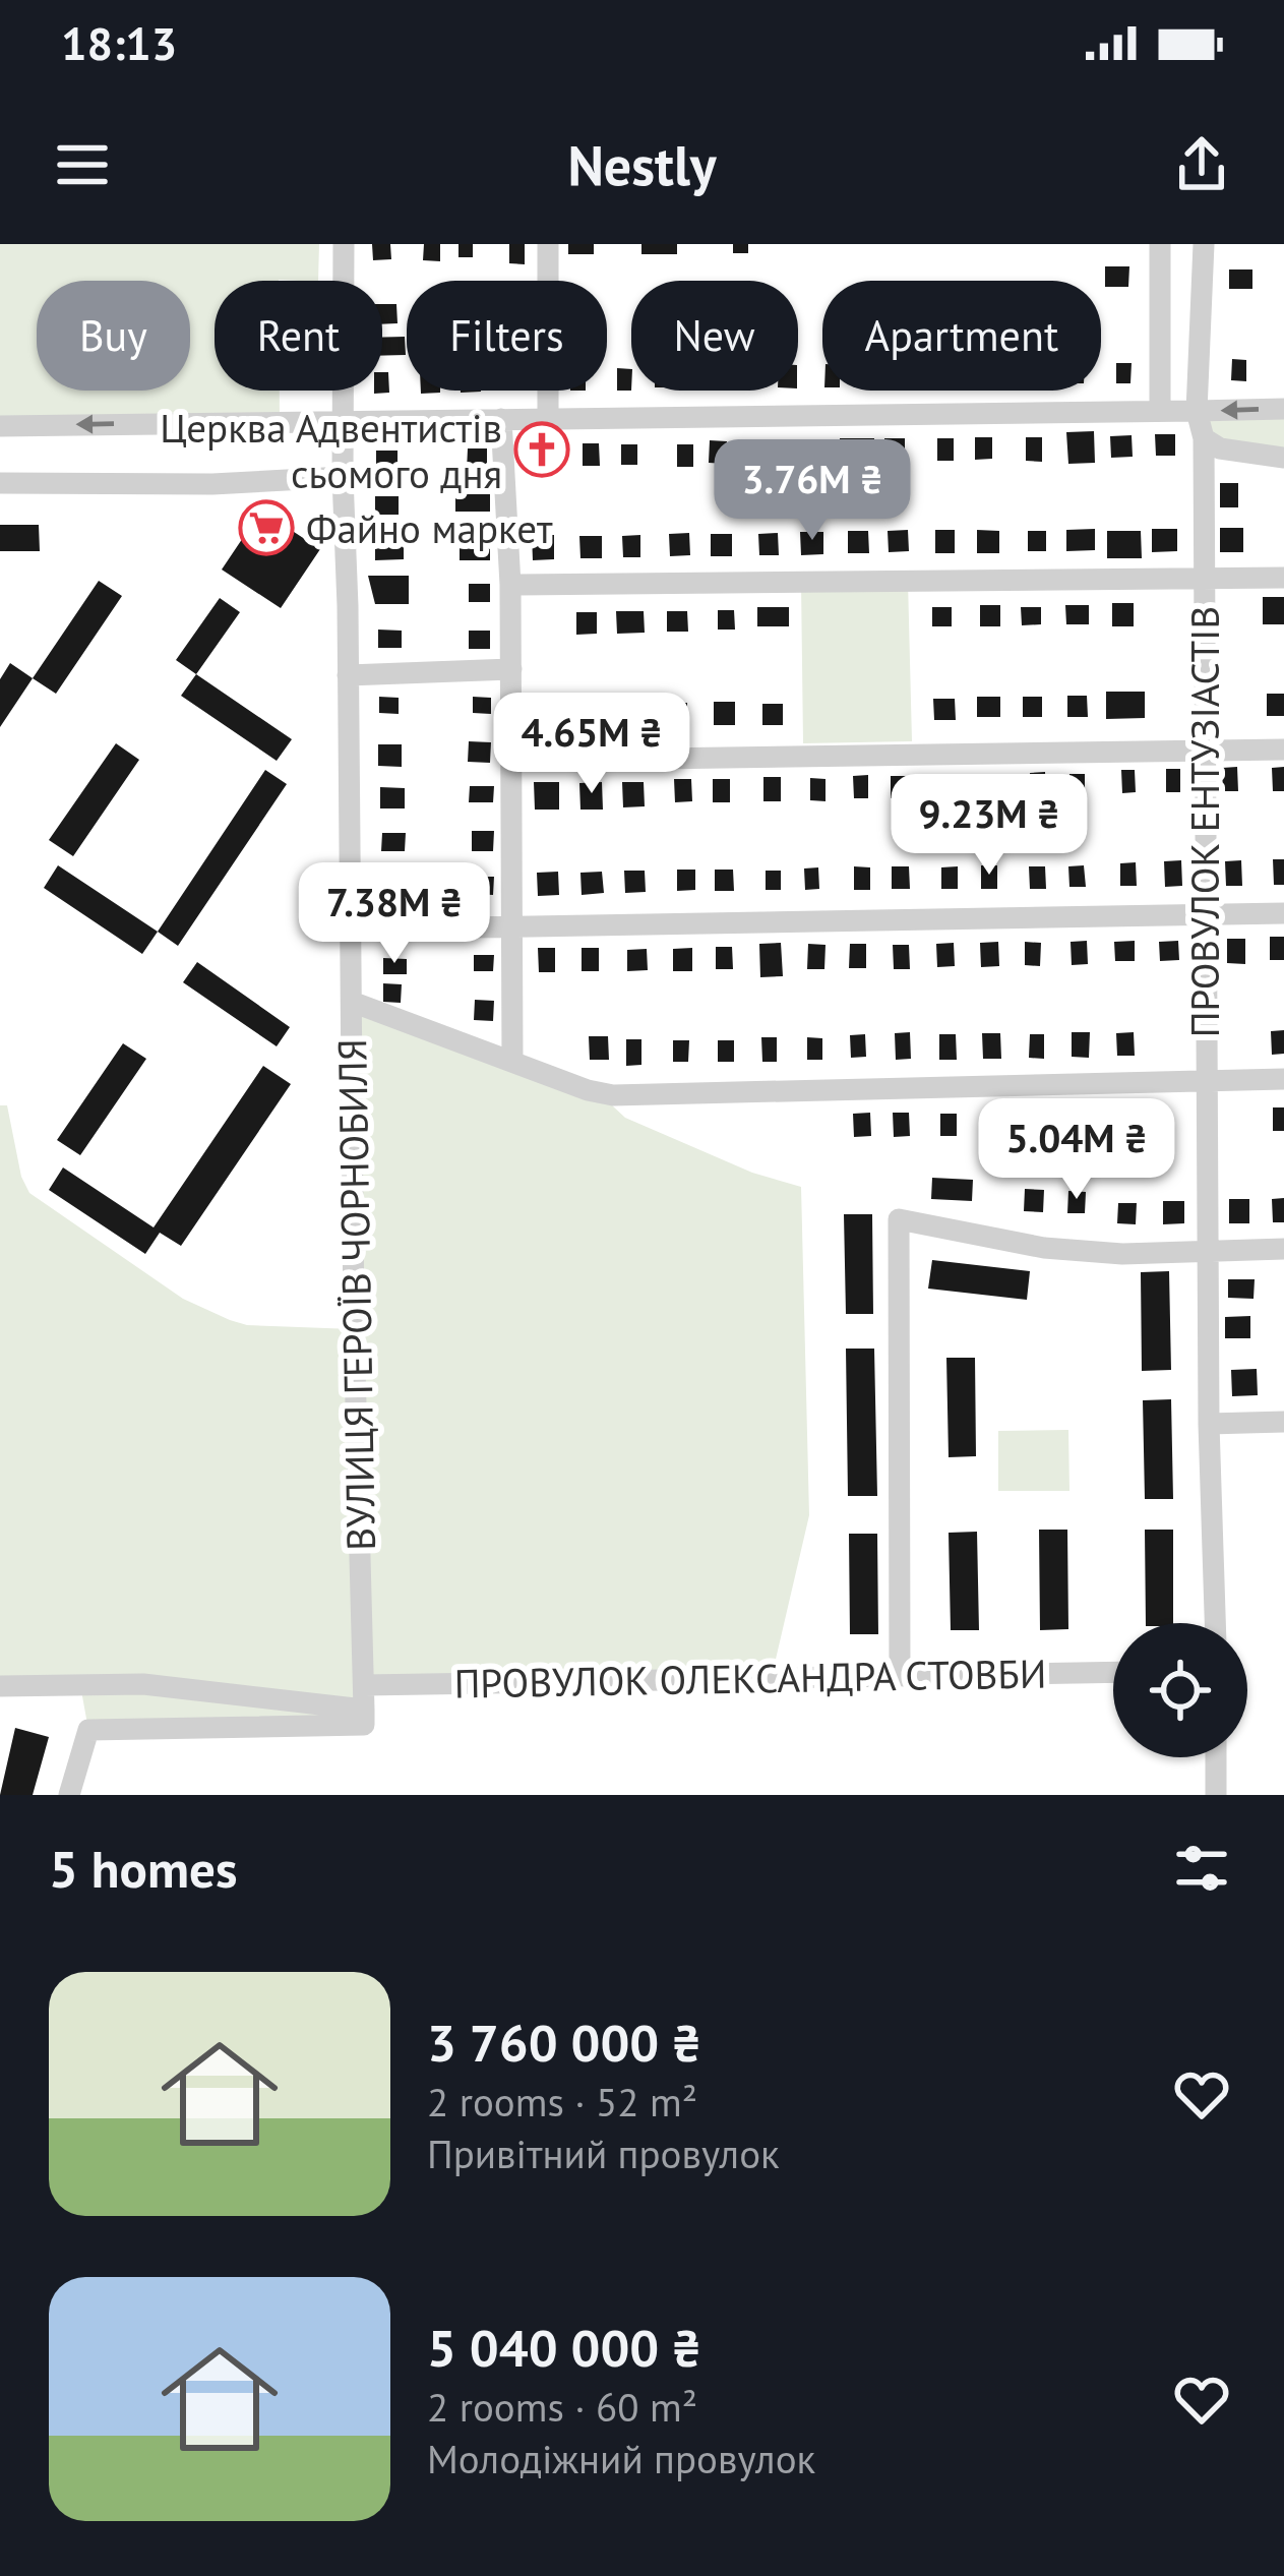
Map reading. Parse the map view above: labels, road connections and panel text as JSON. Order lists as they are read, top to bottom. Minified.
{"streets":{"street":["ПРОВУЛОК ЕНТУЗІАСТІВ","ВУЛИЦЯ ГЕРОЇВ ЧОРНОБИЛЯ","ПРОВУЛОК ОЛЕКСАНДРА СТОВБИ"]},"crossings":[["ВУЛИЦЯ ГЕРОЇВ ЧОРНОБИЛЯ","ПРОВУЛОК ОЛЕКСАНДРА СТОВБИ"]],"places":{"church":["Церква Адвентистів сьомого дня"],"supermarket":["Файно маркет"]},"page":{"status":"18:13","header":"Nestly","chip":["Buy","Rent","Filters","New","Apartment"],"price":["3.76M ₴","4.65M ₴","9.23M ₴","7.38M ₴","5.04M ₴"],"heading":"5 homes","list":[{"name":"3 760 000 ₴","note":"2 rooms · 52 m² · Привітний провулок"},{"name":"5 040 000 ₴","note":"2 rooms · 60 m² · Молодіжний провулок"}]}}
